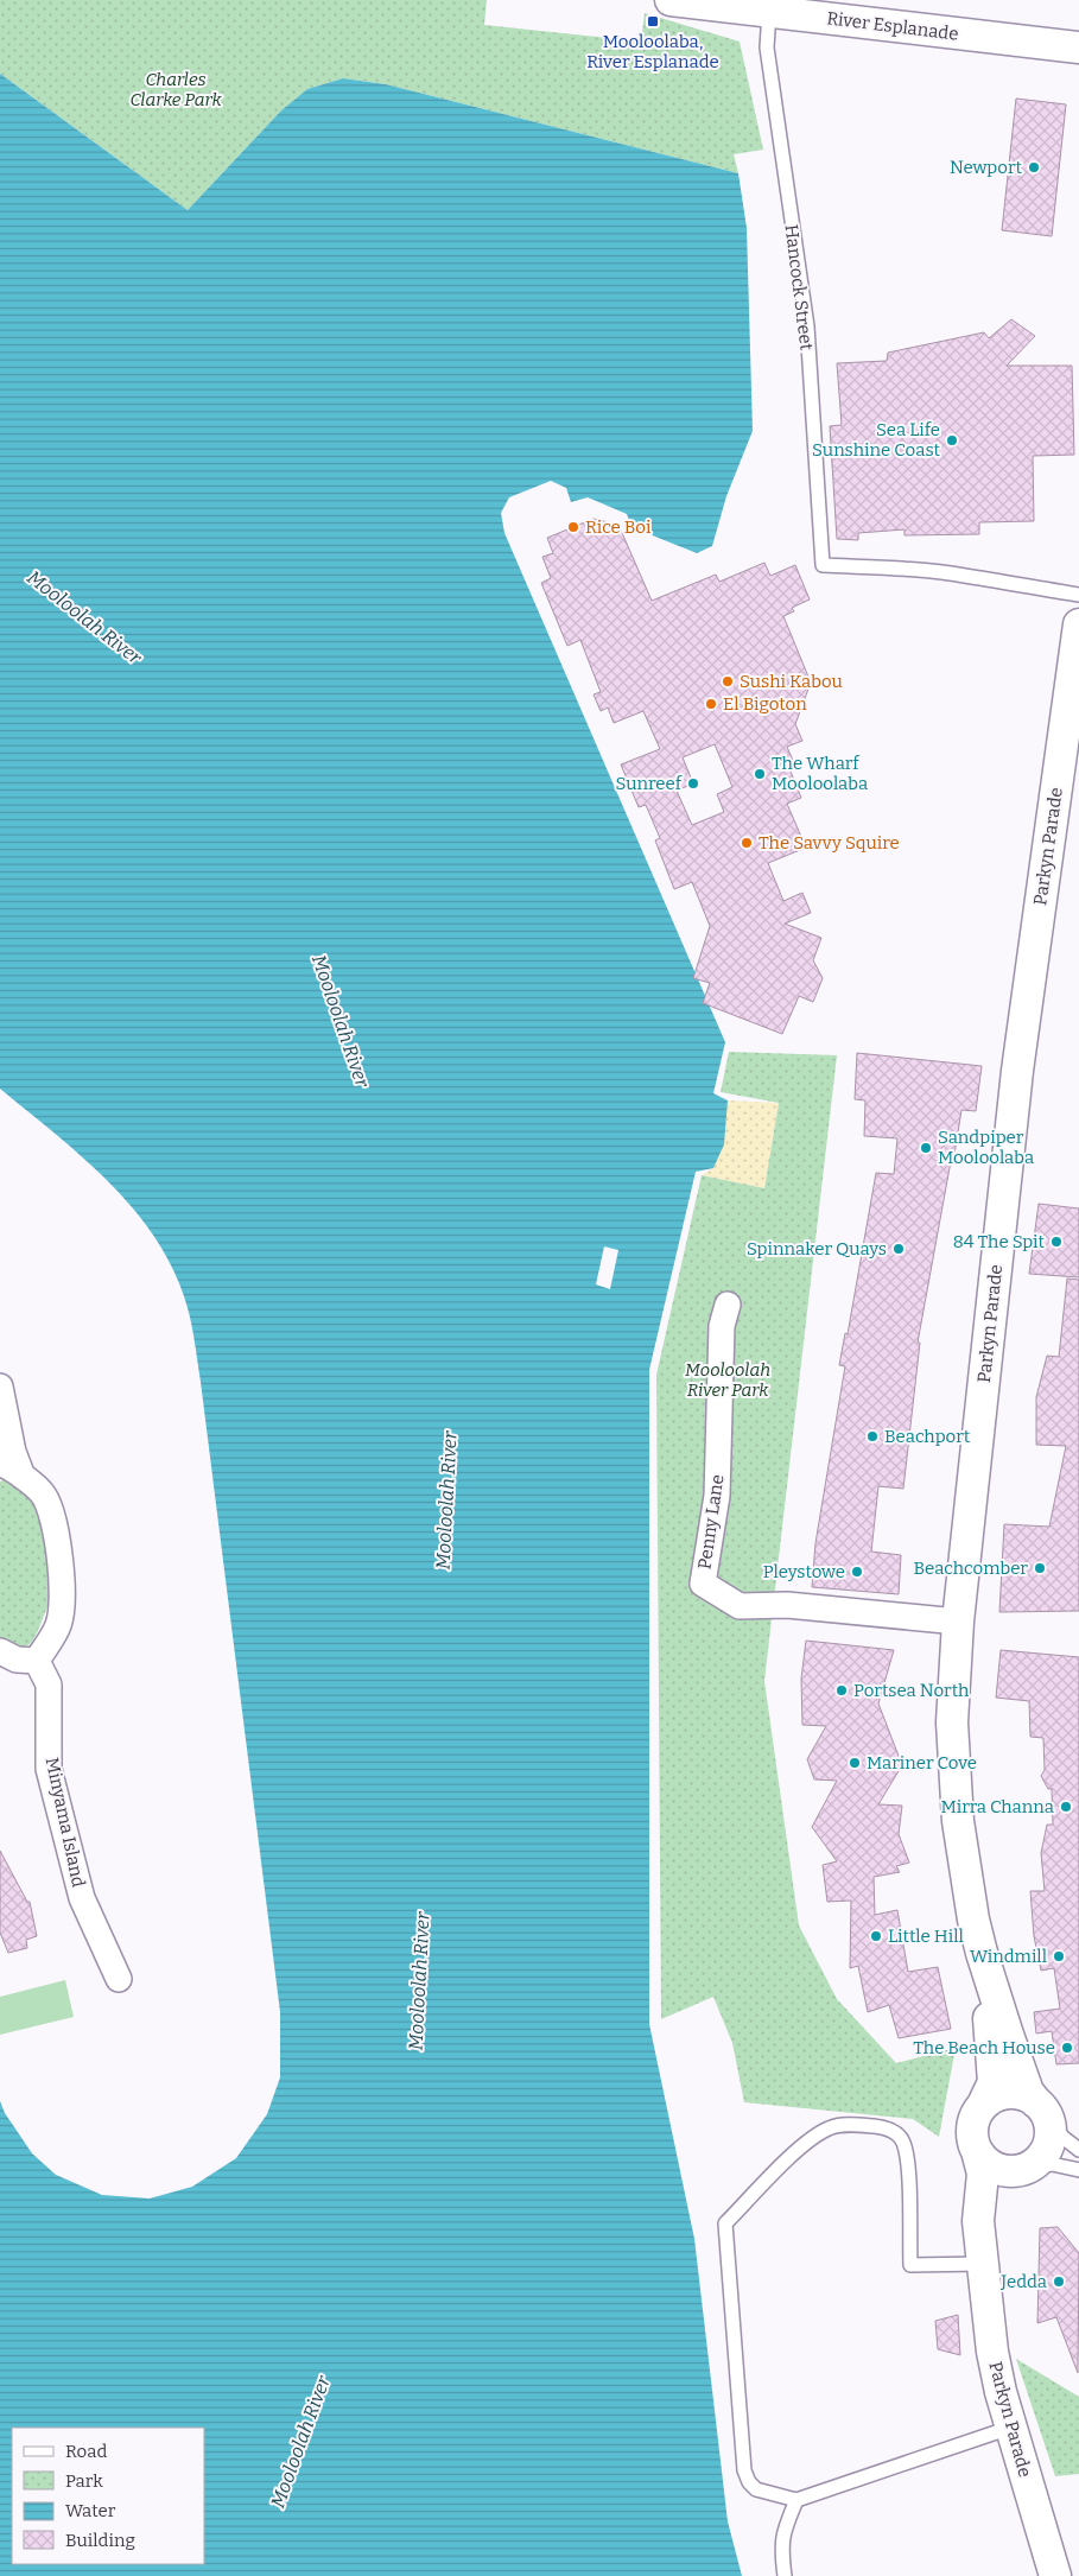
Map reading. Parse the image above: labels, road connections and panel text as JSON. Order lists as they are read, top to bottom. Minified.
{"streets":{"street":["River Esplanade","Parkyn Parade","Penny Lane","Minyama Island"],"lane":["Hancock Street"]},"crossings":[["River Esplanade","Hancock Street"],["Parkyn Parade","Penny Lane"]],"water":["Mooloolah River"],"parks":["Charles Clarke Park","Mooloolah River Park"],"places":{"transit":["Mooloolaba, River Esplanade"],"other":["Newport","Sea Life Sunshine Coast","Rice Boi","Sushi Kabou","El Bigoton","The Wharf Mooloolaba","Sunreef","The Savvy Squire","Sandpiper Mooloolaba","84 The Spit","Spinnaker Quays","Beachport","Beachcomber","Pleystowe","Portsea North","Mariner Cove","Mirra Channa","Little Hill","Windmill","The Beach House","Jedda"]},"legend":["Road","Park","Water","Building"]}
